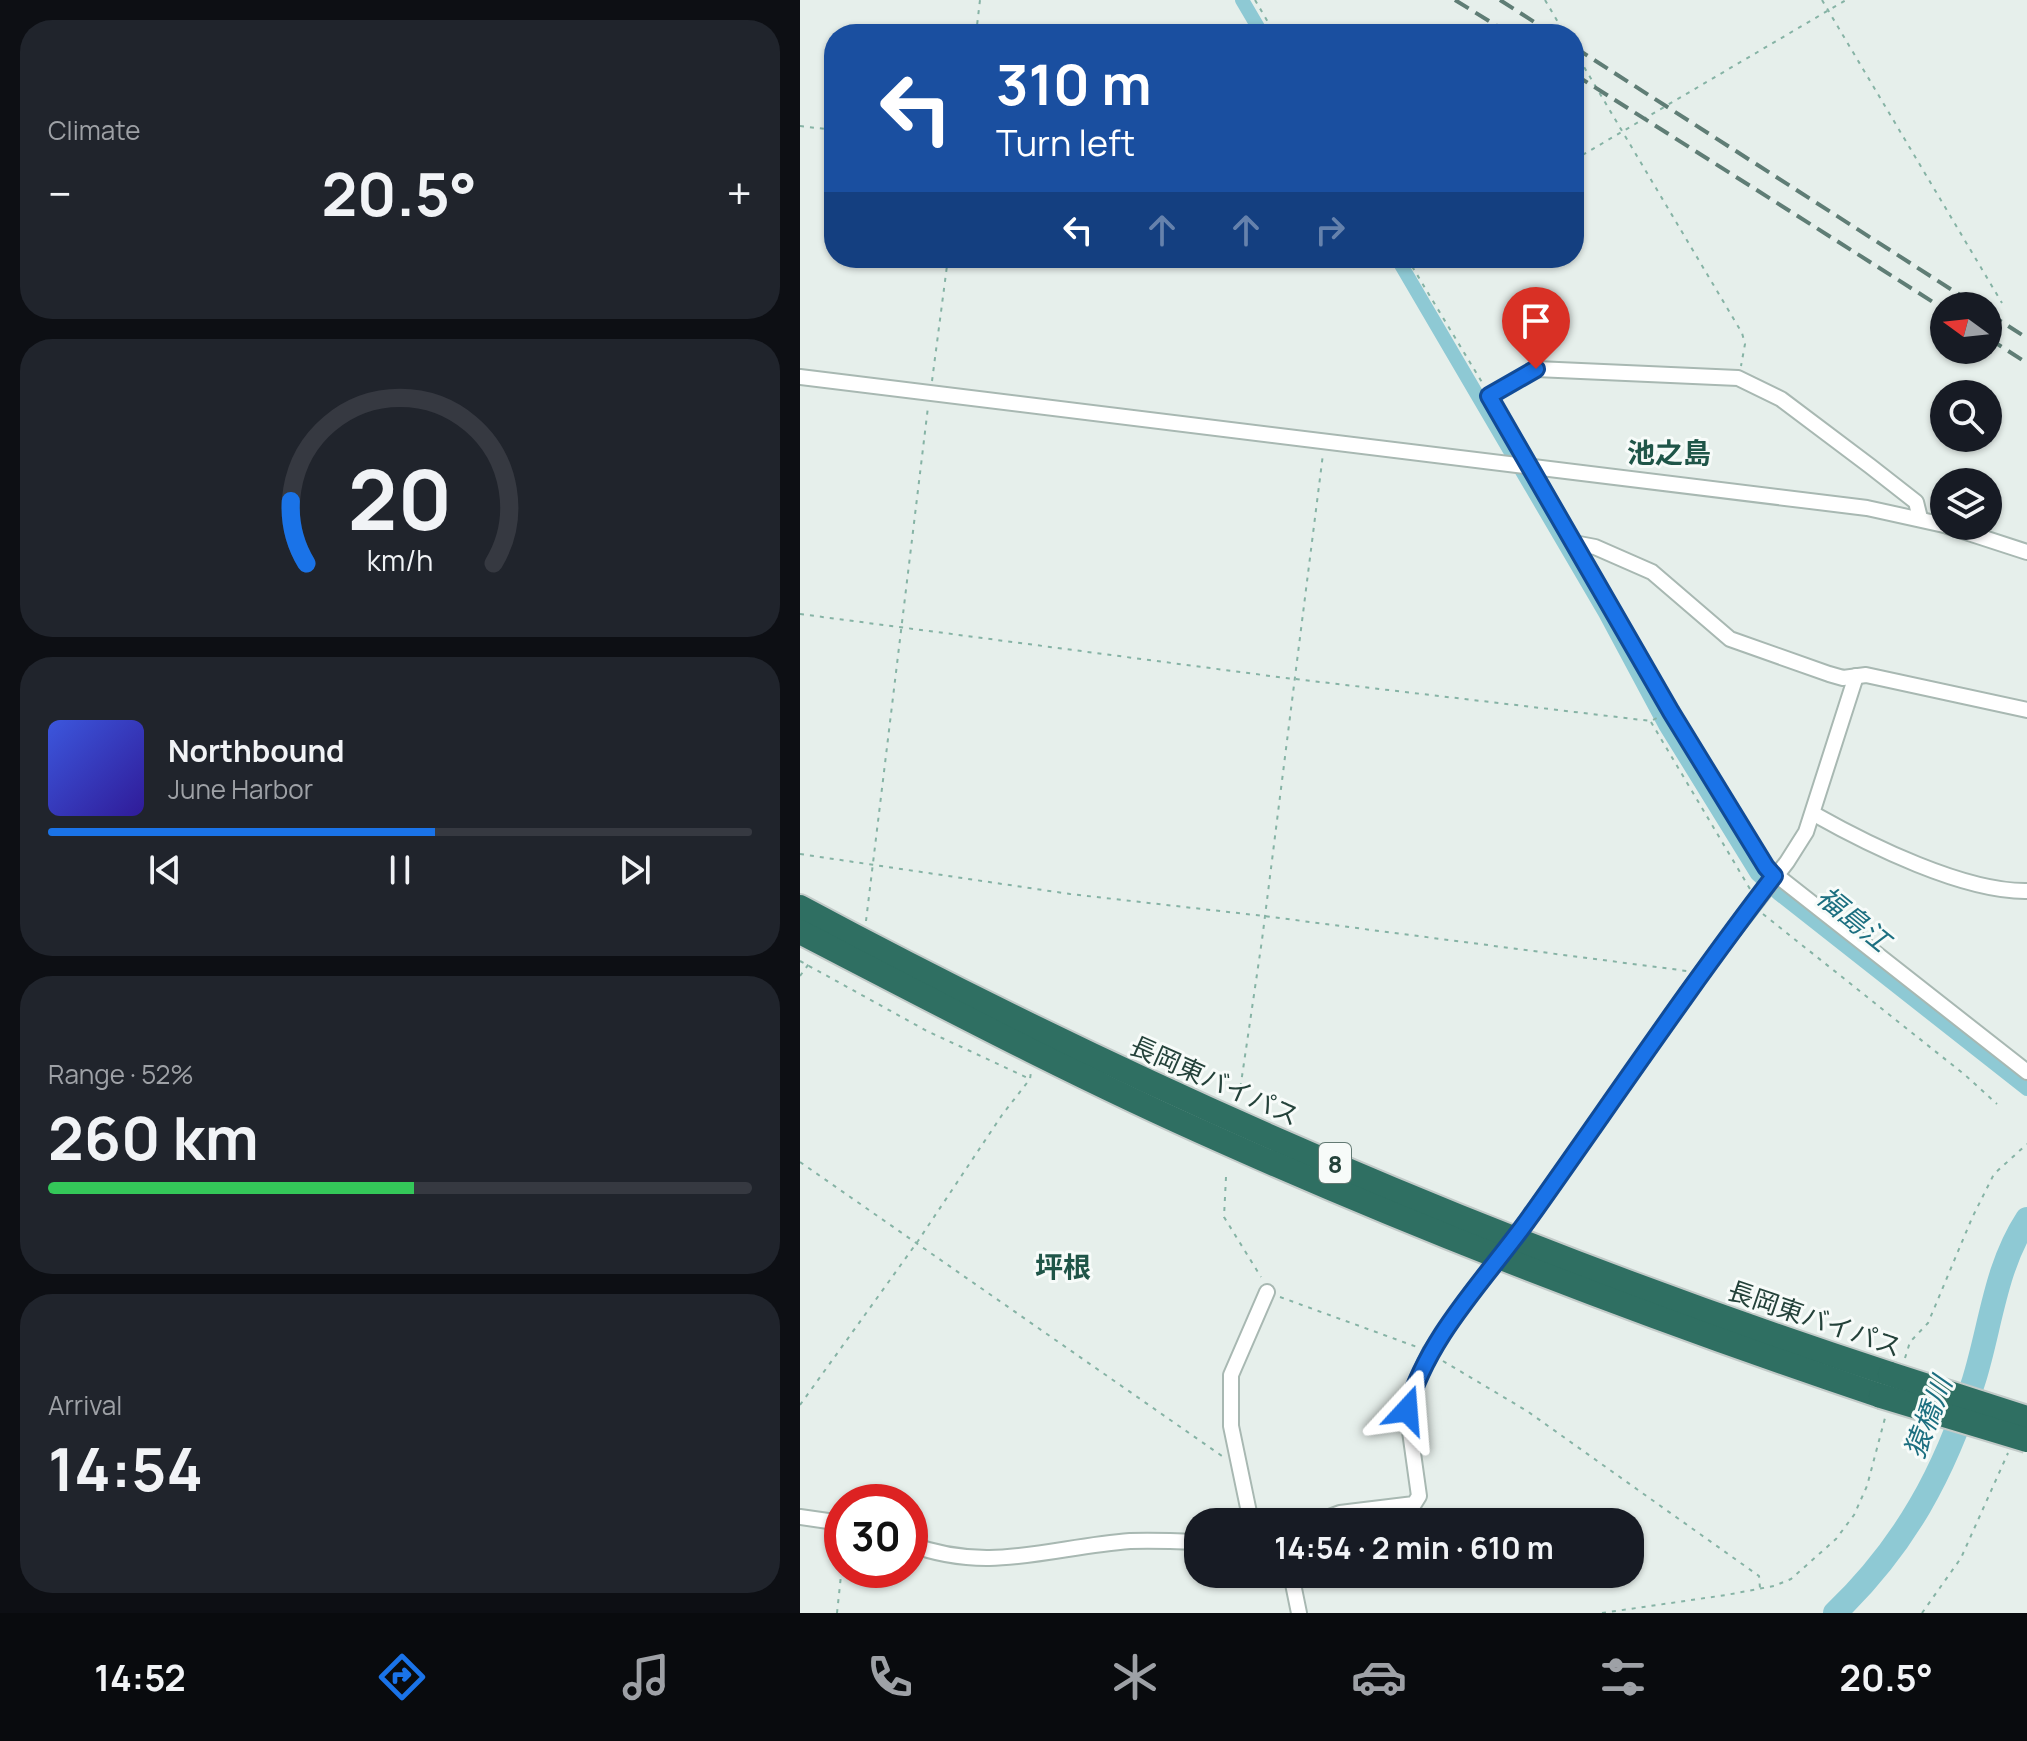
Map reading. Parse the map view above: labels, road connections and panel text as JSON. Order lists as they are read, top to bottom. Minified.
{"streets":{"highway":["長岡東バイパス","8"]},"districts":["池之島","坪根"],"water":["福島江","猿橋川"],"north":"left","page":{"tile":["Climate",["Range · 52%","260 km"],["Arrival","14:54"]],"turn":["310 m","Turn left"],"heat":["−","20.5°","+"],"song":["Northbound","June Harbor"],"limit":"30","trip":"14:54 · 2 min · 610 m","tabs":["14:52","20.5°"],"gauge":["20","km/h"]}}
